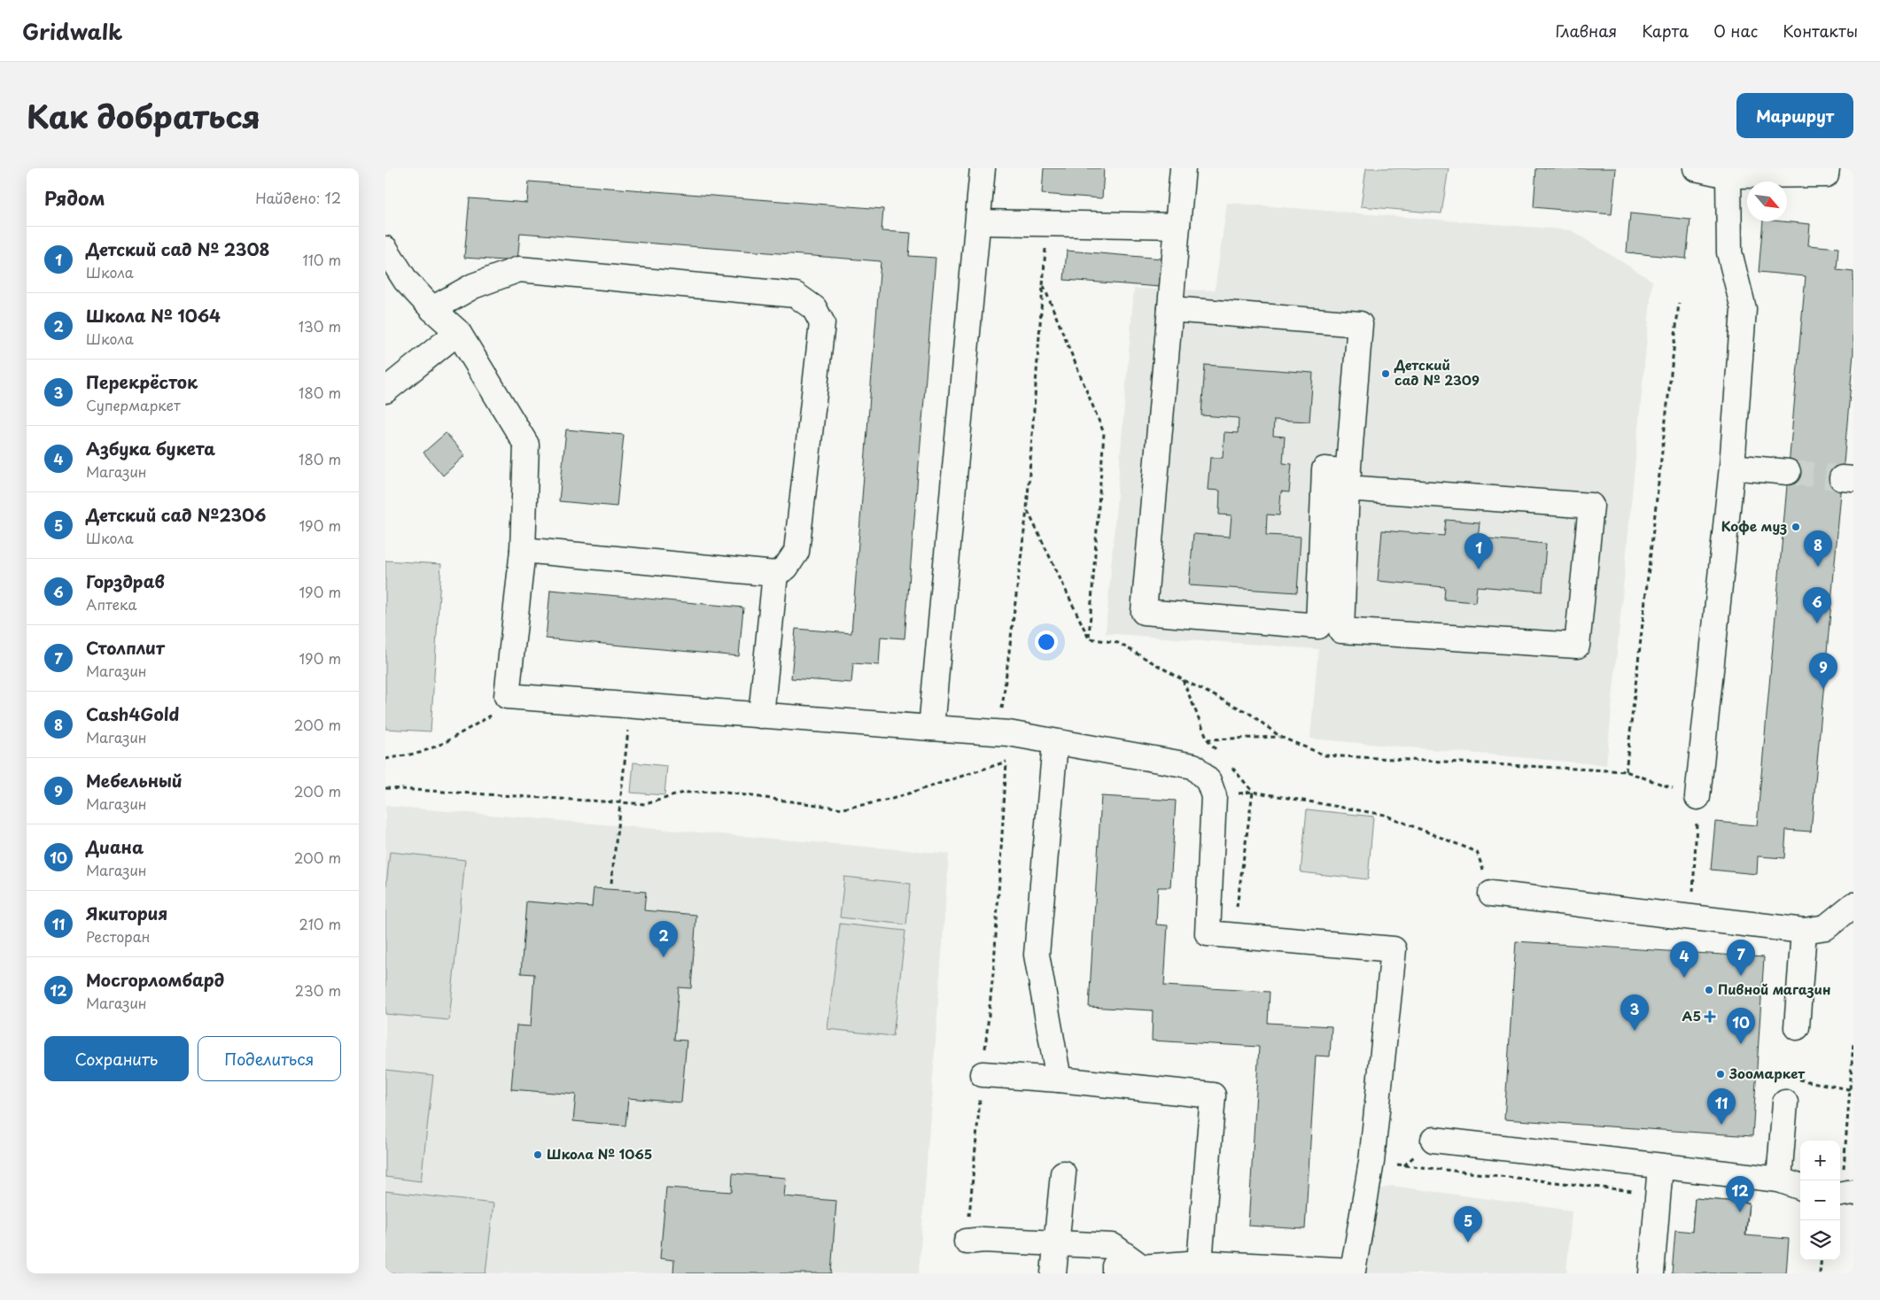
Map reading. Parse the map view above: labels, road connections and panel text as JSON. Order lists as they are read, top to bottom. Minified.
{"places":{"other":["Детский сад № 2309","Кофе муз","Пивной магазин","Зоомаркет","Школа № 1065"],"health":["А5"]},"north":"bottom right","page":{"header":"Gridwalk","nav":["Главная","Карта","О нас","Контакты"],"title":"Как добраться","buttons":["Маршрут",["Сохранить","Поделиться"]],"heading":["Рядом","Найдено: 12"],"list":[{"mark":"1","name":"Детский сад № 2308","note":"Школа","value":"110 m"},{"mark":"2","name":"Школа № 1064","note":"Школа","value":"130 m"},{"mark":"3","name":"Перекрёсток","note":"Супермаркет","value":"180 m"},{"mark":"4","name":"Азбука букета","note":"Магазин","value":"180 m"},{"mark":"5","name":"Детский сад №2306","note":"Школа","value":"190 m"},{"mark":"6","name":"Горздрав","note":"Аптека","value":"190 m"},{"mark":"7","name":"Столплит","note":"Магазин","value":"190 m"},{"mark":"8","name":"Cash4Gold","note":"Магазин","value":"200 m"},{"mark":"9","name":"Мебельный","note":"Магазин","value":"200 m"},{"mark":"10","name":"Диана","note":"Магазин","value":"200 m"},{"mark":"11","name":"Якитория","note":"Ресторан","value":"210 m"},{"mark":"12","name":"Мосгорломбард","note":"Магазин","value":"230 m"}],"pins":["8","1","6","9","2","7","4","3","10","11","12","5"],"map_buttons":["+","−"]}}
